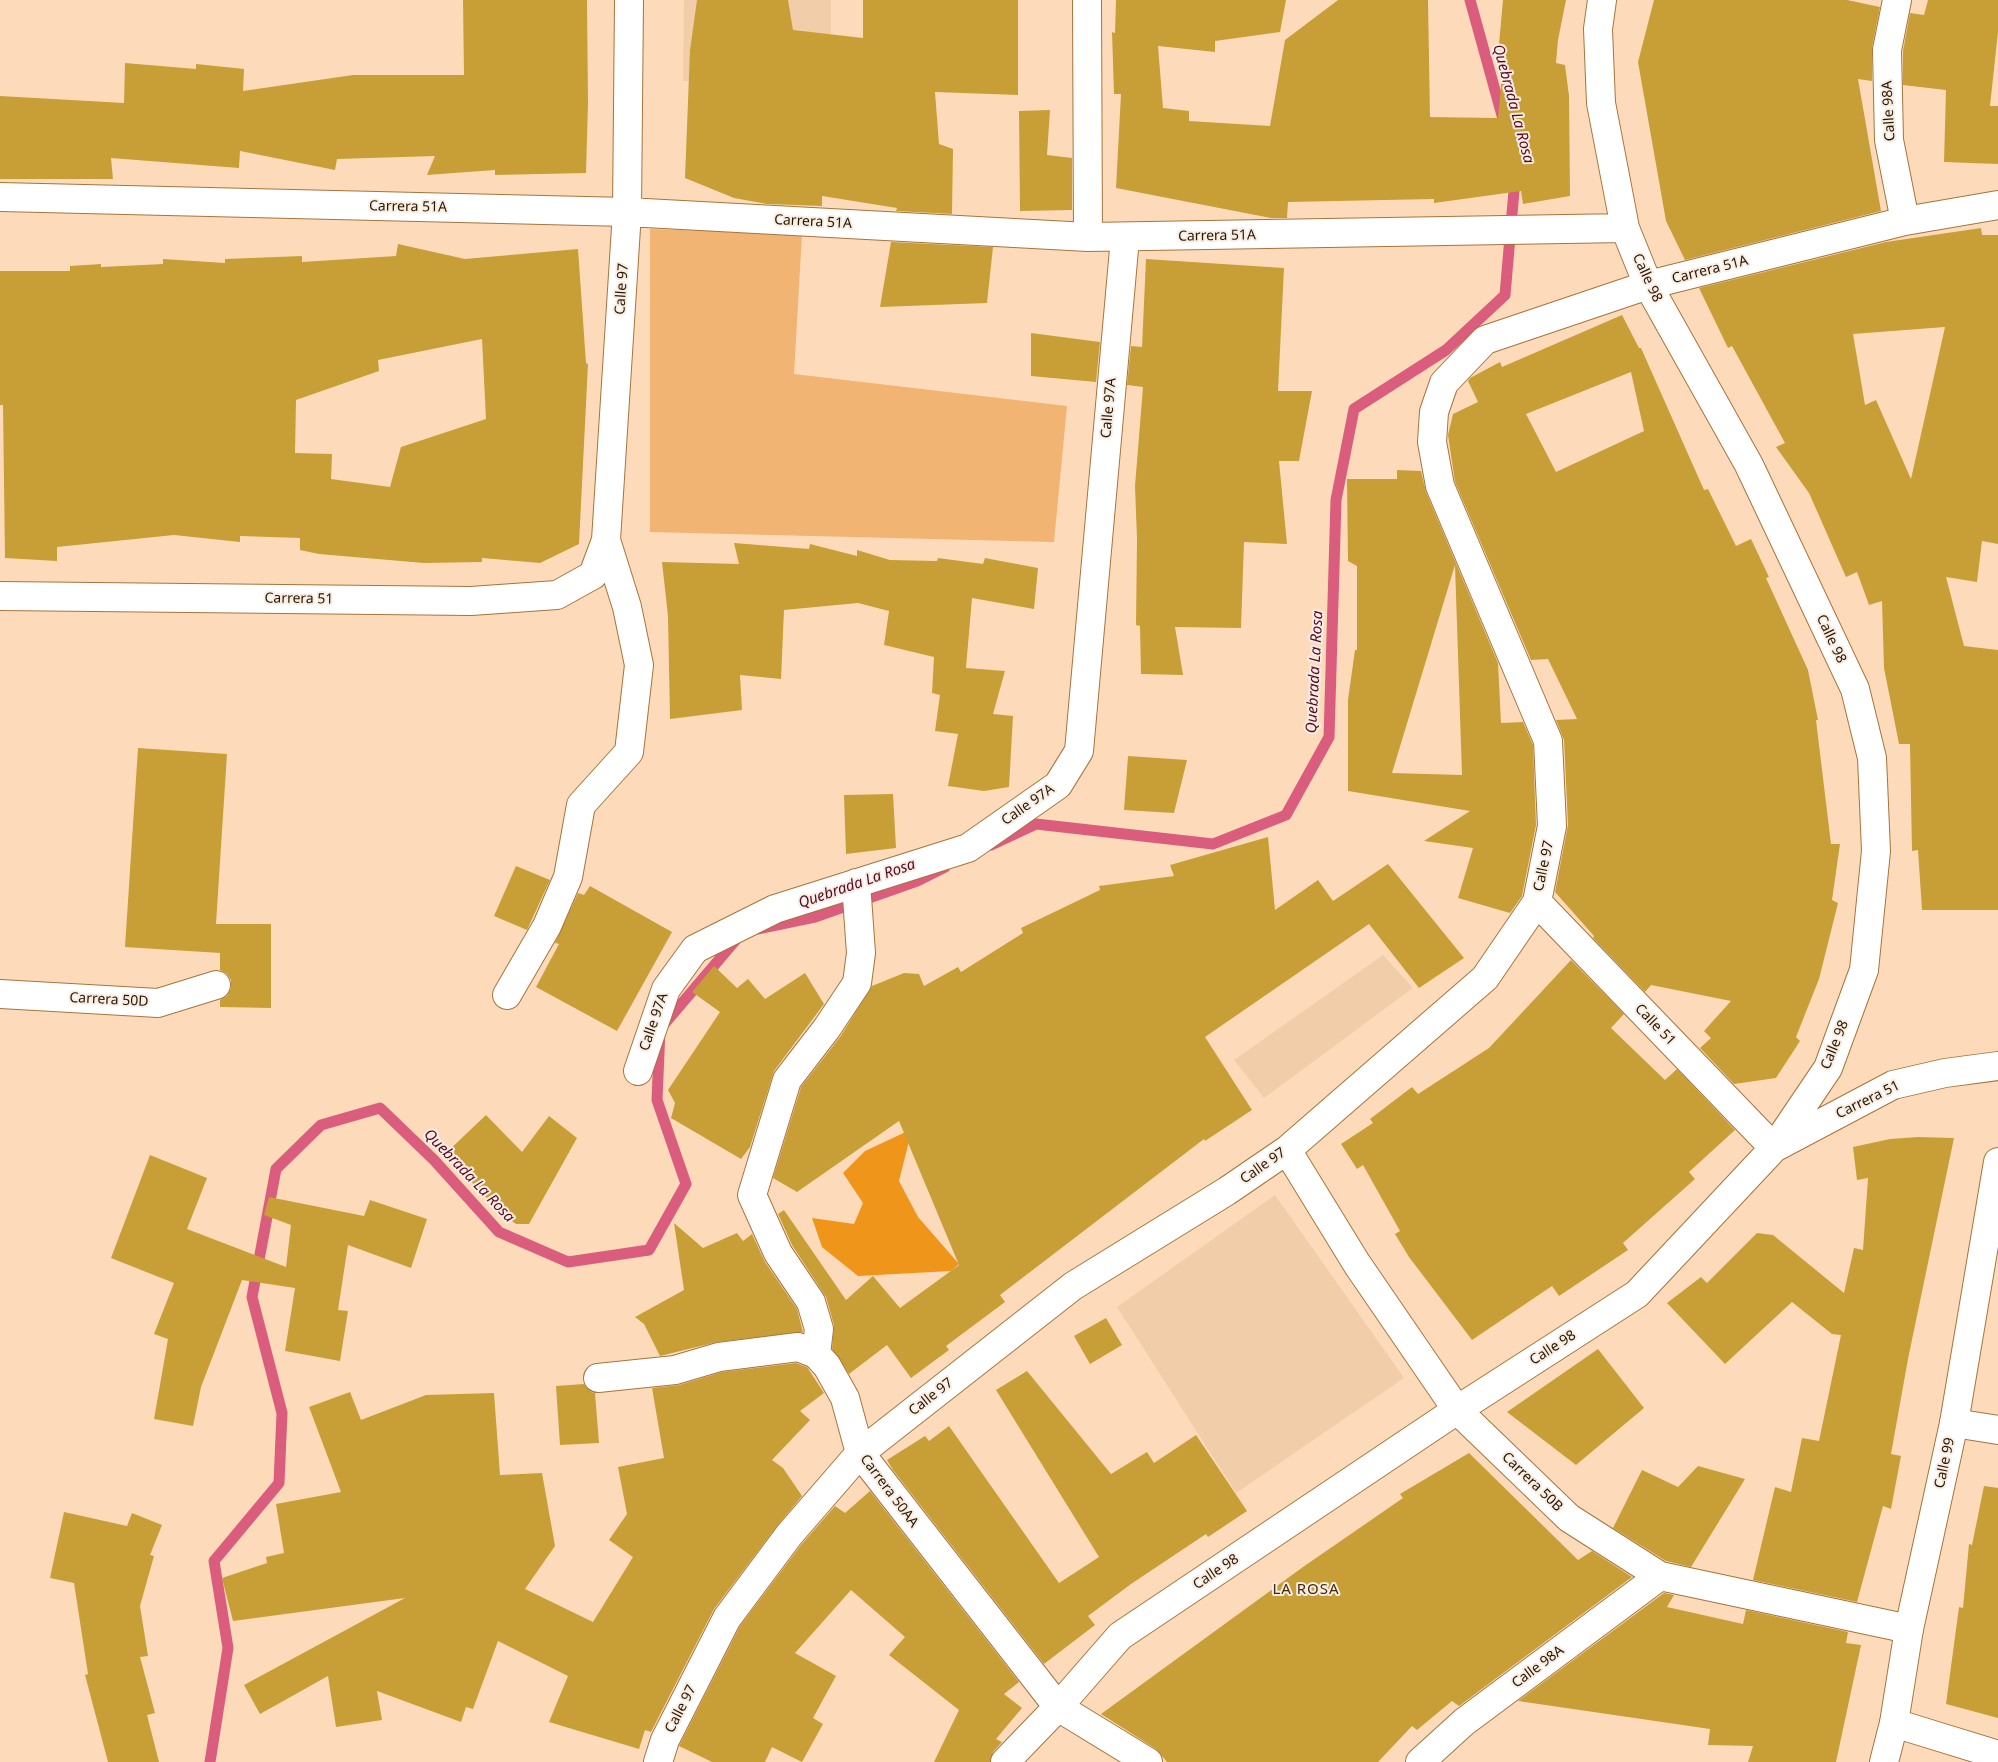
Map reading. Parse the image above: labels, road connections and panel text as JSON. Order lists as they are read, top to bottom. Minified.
{"streets":{"street":["Calle 98A","Carrera 51A","Calle 98","Calle 97","Calle 97A","Carrera 51","Carrera 50D","Calle 51","Calle 99","Carrera 50B","Carrera 50AA"]},"crossings":[["Calle 98A","Carrera 51A"],["Calle 98A","Carrera 50B"],["Carrera 51A","Calle 98"],["Carrera 51A","Calle 97"],["Carrera 51A","Calle 97A"],["Calle 98","Carrera 51"],["Calle 98","Calle 51"],["Calle 98","Carrera 50B"],["Calle 98","Carrera 50AA"],["Calle 97","Carrera 51"],["Calle 97","Calle 51"],["Calle 97","Carrera 50B"],["Calle 97","Carrera 50AA"],["Carrera 51","Calle 51"],["Calle 99","Carrera 50B"]],"districts":["LA ROSA"],"water":["Quebrada La Rosa"]}
